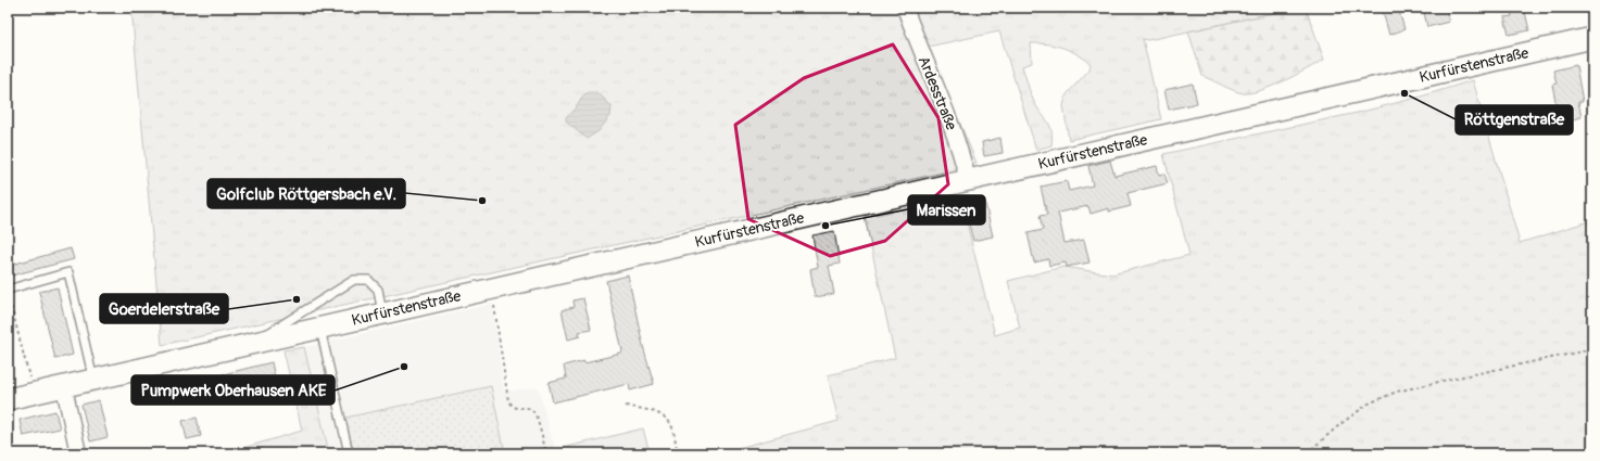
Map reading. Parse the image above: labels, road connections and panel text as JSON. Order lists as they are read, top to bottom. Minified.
{"streets":{"main road":["Kurfürstenstraße"],"street":["Ardesstraße"]},"crossings":[["Kurfürstenstraße","Ardesstraße"]],"places":["Röttgenstraße","Golfclub Röttgersbach e.V.","Marissen","Goerdelerstraße","Pumpwerk Oberhausen AKE"]}
